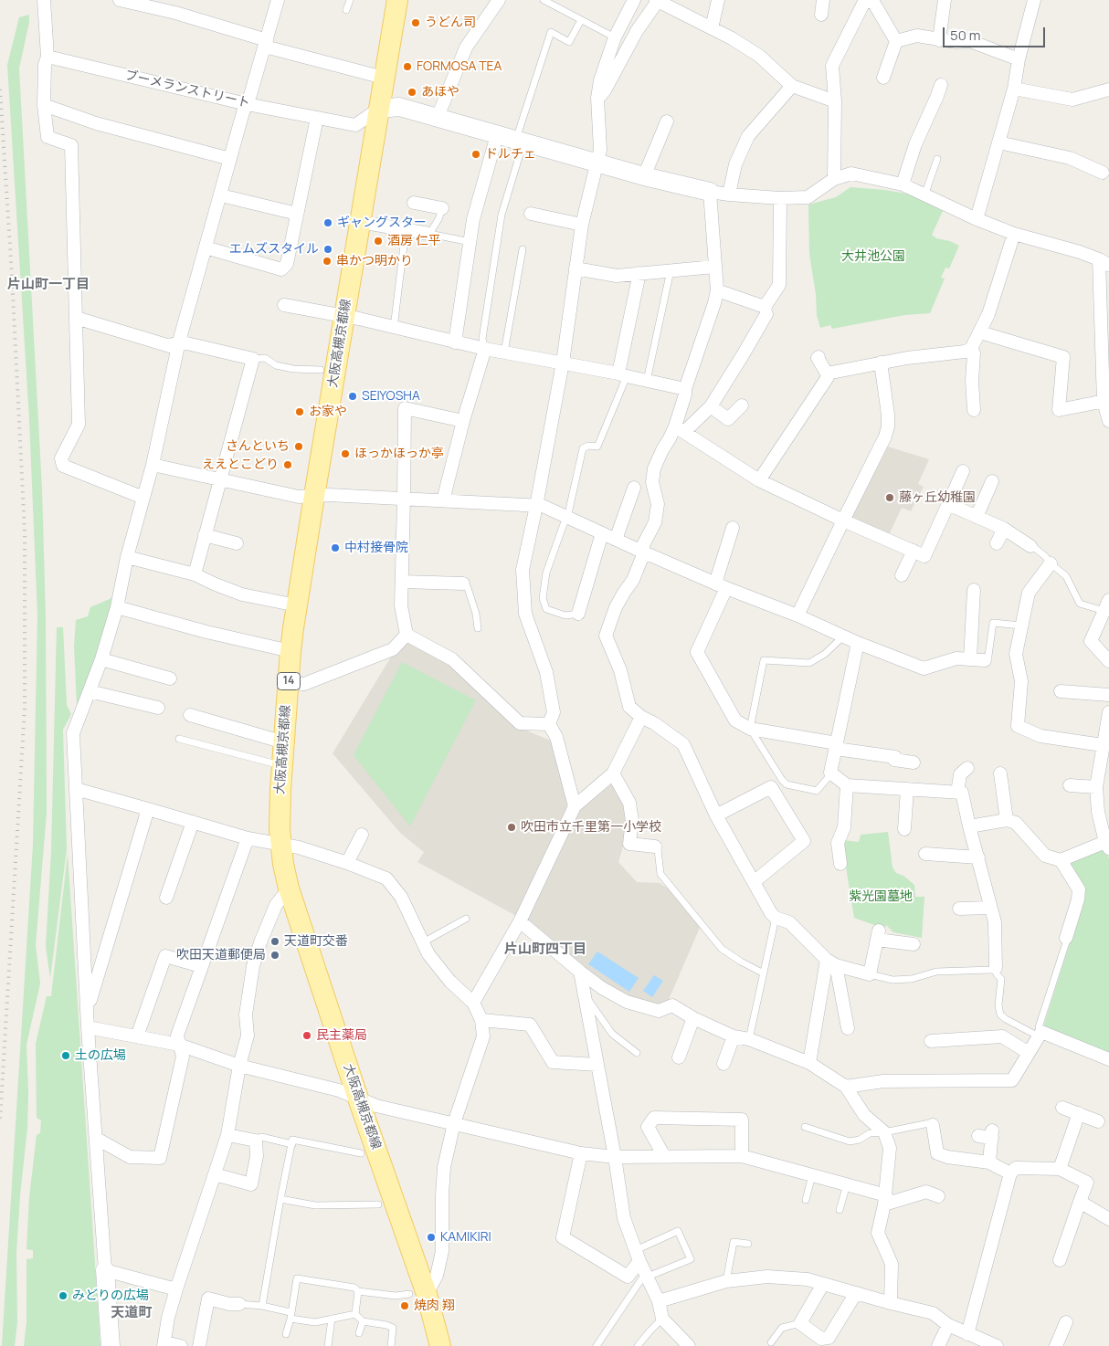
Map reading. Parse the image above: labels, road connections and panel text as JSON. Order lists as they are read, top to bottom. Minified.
{"streets":{"main road":["大阪高槻京都線","14"],"street":["ブーメランストリート"]},"crossings":[["ブーメランストリート","大阪高槻京都線"]],"districts":["片山町一丁目","片山町四丁目","天道町"],"parks":["大井池公園","紫光園墓地"],"places":["うどん司","FORMOSA TEA","あほや","ドルチェ","ギャングスター","酒房 仁平","エムズスタイル","串かつ明かり","SEIYOSHA","お家や","さんといち","ほっかほっか亭","ええとこどり","藤ヶ丘幼稚園","中村接骨院","吹田市立千里第一小学校","天道町交番","吹田天道郵便局","民主薬局","土の広場","KAMIKIRI","みどりの広場","焼肉 翔"],"scale_bar":"50 m"}
